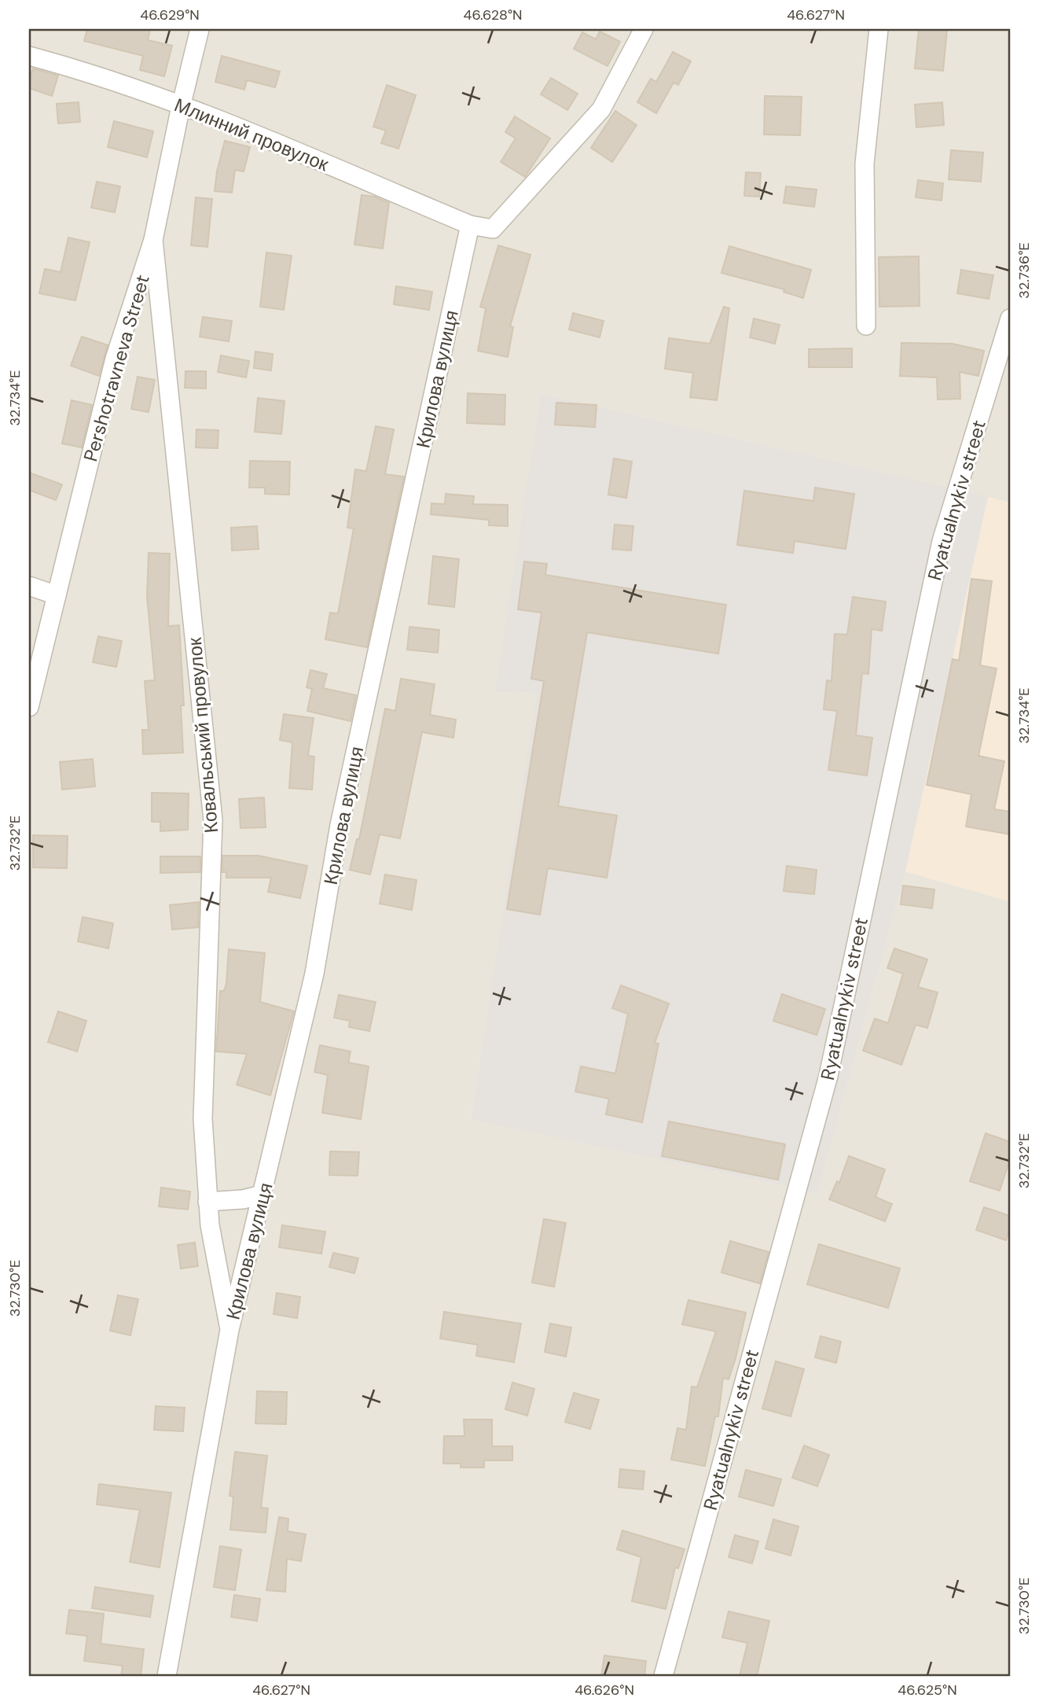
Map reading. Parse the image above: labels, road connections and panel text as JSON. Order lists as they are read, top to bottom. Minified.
{"streets":{"street":["Млинний провулок","Pershotravneva Street","Крилова вулиця","Ryatualnykiv street","Ковальський провулок"]},"crossings":[["Млинний провулок","Pershotravneva Street"],["Млинний провулок","Крилова вулиця"],["Pershotravneva Street","Ковальський провулок"],["Крилова вулиця","Ковальський провулок"]],"coordinates":["46.629°N","46.628°N","46.627°N","32.736°E","32.734°E","32.732°E","32.730°E","46.626°N","46.625°N"]}
